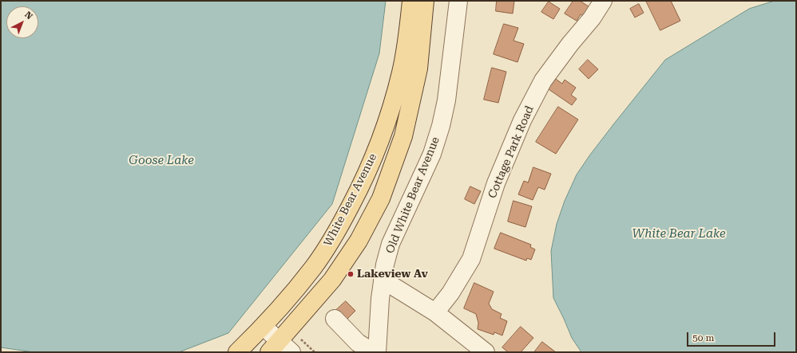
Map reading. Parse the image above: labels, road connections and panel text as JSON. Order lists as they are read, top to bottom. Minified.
{"streets":{"main road":["White Bear Avenue"],"street":["Cottage Park Road","Old White Bear Avenue"]},"water":["Goose Lake","White Bear Lake"],"places":["Lakeview Av"],"scale_bar":"50 m","north":"top right"}
